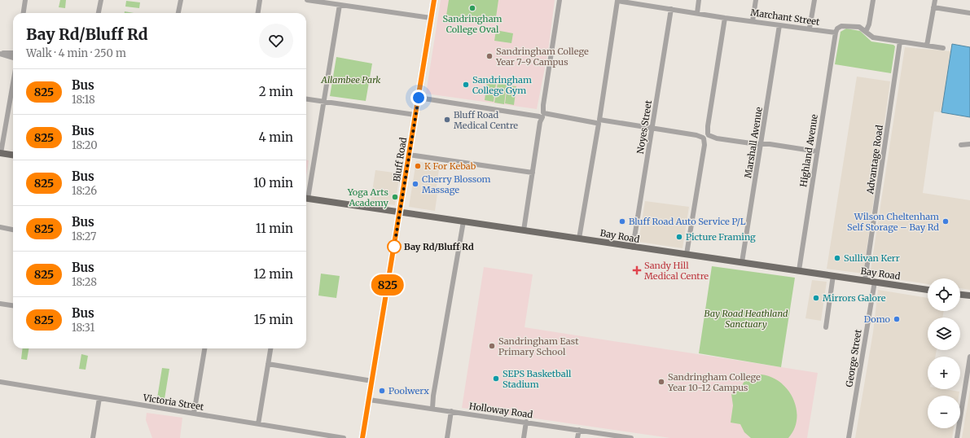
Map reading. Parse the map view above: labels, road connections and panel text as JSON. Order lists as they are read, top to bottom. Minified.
{"streets":{"main road":["Bluff Road","Bay Road"],"street":["Marchant Street","Noyes Street","Marshall Avenue","Highland Avenue","Advantage Road","George Street","Victoria Street","Holloway Road"]},"crossings":[["Marchant Street","Noyes Street"],["Marchant Street","Marshall Avenue"],["Marchant Street","Highland Avenue"],["Noyes Street","Bay Road"],["Marshall Avenue","Bay Road"],["Highland Avenue","Bay Road"],["Bluff Road","Bay Road"],["Bluff Road","Holloway Road"],["Advantage Road","Bay Road"],["Bay Road","George Street"]],"parks":["Allambee Park","Bay Road Heathland Sanctuary"],"places":{"other":["Sandringham College Oval","Sandringham College Year 7-9 Campus","Sandringham College Gym","Bluff Road Medical Centre","K For Kebab","Cherry Blossom Massage","Yoga Arts Academy","Bluff Road Auto Service P/L","Wilson Cheltenham Self Storage – Bay Rd","Picture Framing","Bay Rd/Bluff Rd","Sullivan Kerr","Mirrors Galore","Domo","Sandringham East Primary School","SEPS Basketball Stadium","Sandringham College Year 10-12 Campus","Poolwerx"],"health":["Sandy Hill Medical Centre"]},"lines":["bus line 825"],"page":{"on_map":"825","heading":["Bay Rd/Bluff Rd","Walk · 4 min · 250 m"],"list":[{"mark":"825","name":"Bus","note":"18:18","value":"2 min"},{"mark":"825","name":"Bus","note":"18:20","value":"4 min"},{"mark":"825","name":"Bus","note":"18:26","value":"10 min"},{"mark":"825","name":"Bus","note":"18:27","value":"11 min"},{"mark":"825","name":"Bus","note":"18:28","value":"12 min"},{"mark":"825","name":"Bus","note":"18:31","value":"15 min"}],"map_buttons":["+","−"]}}
